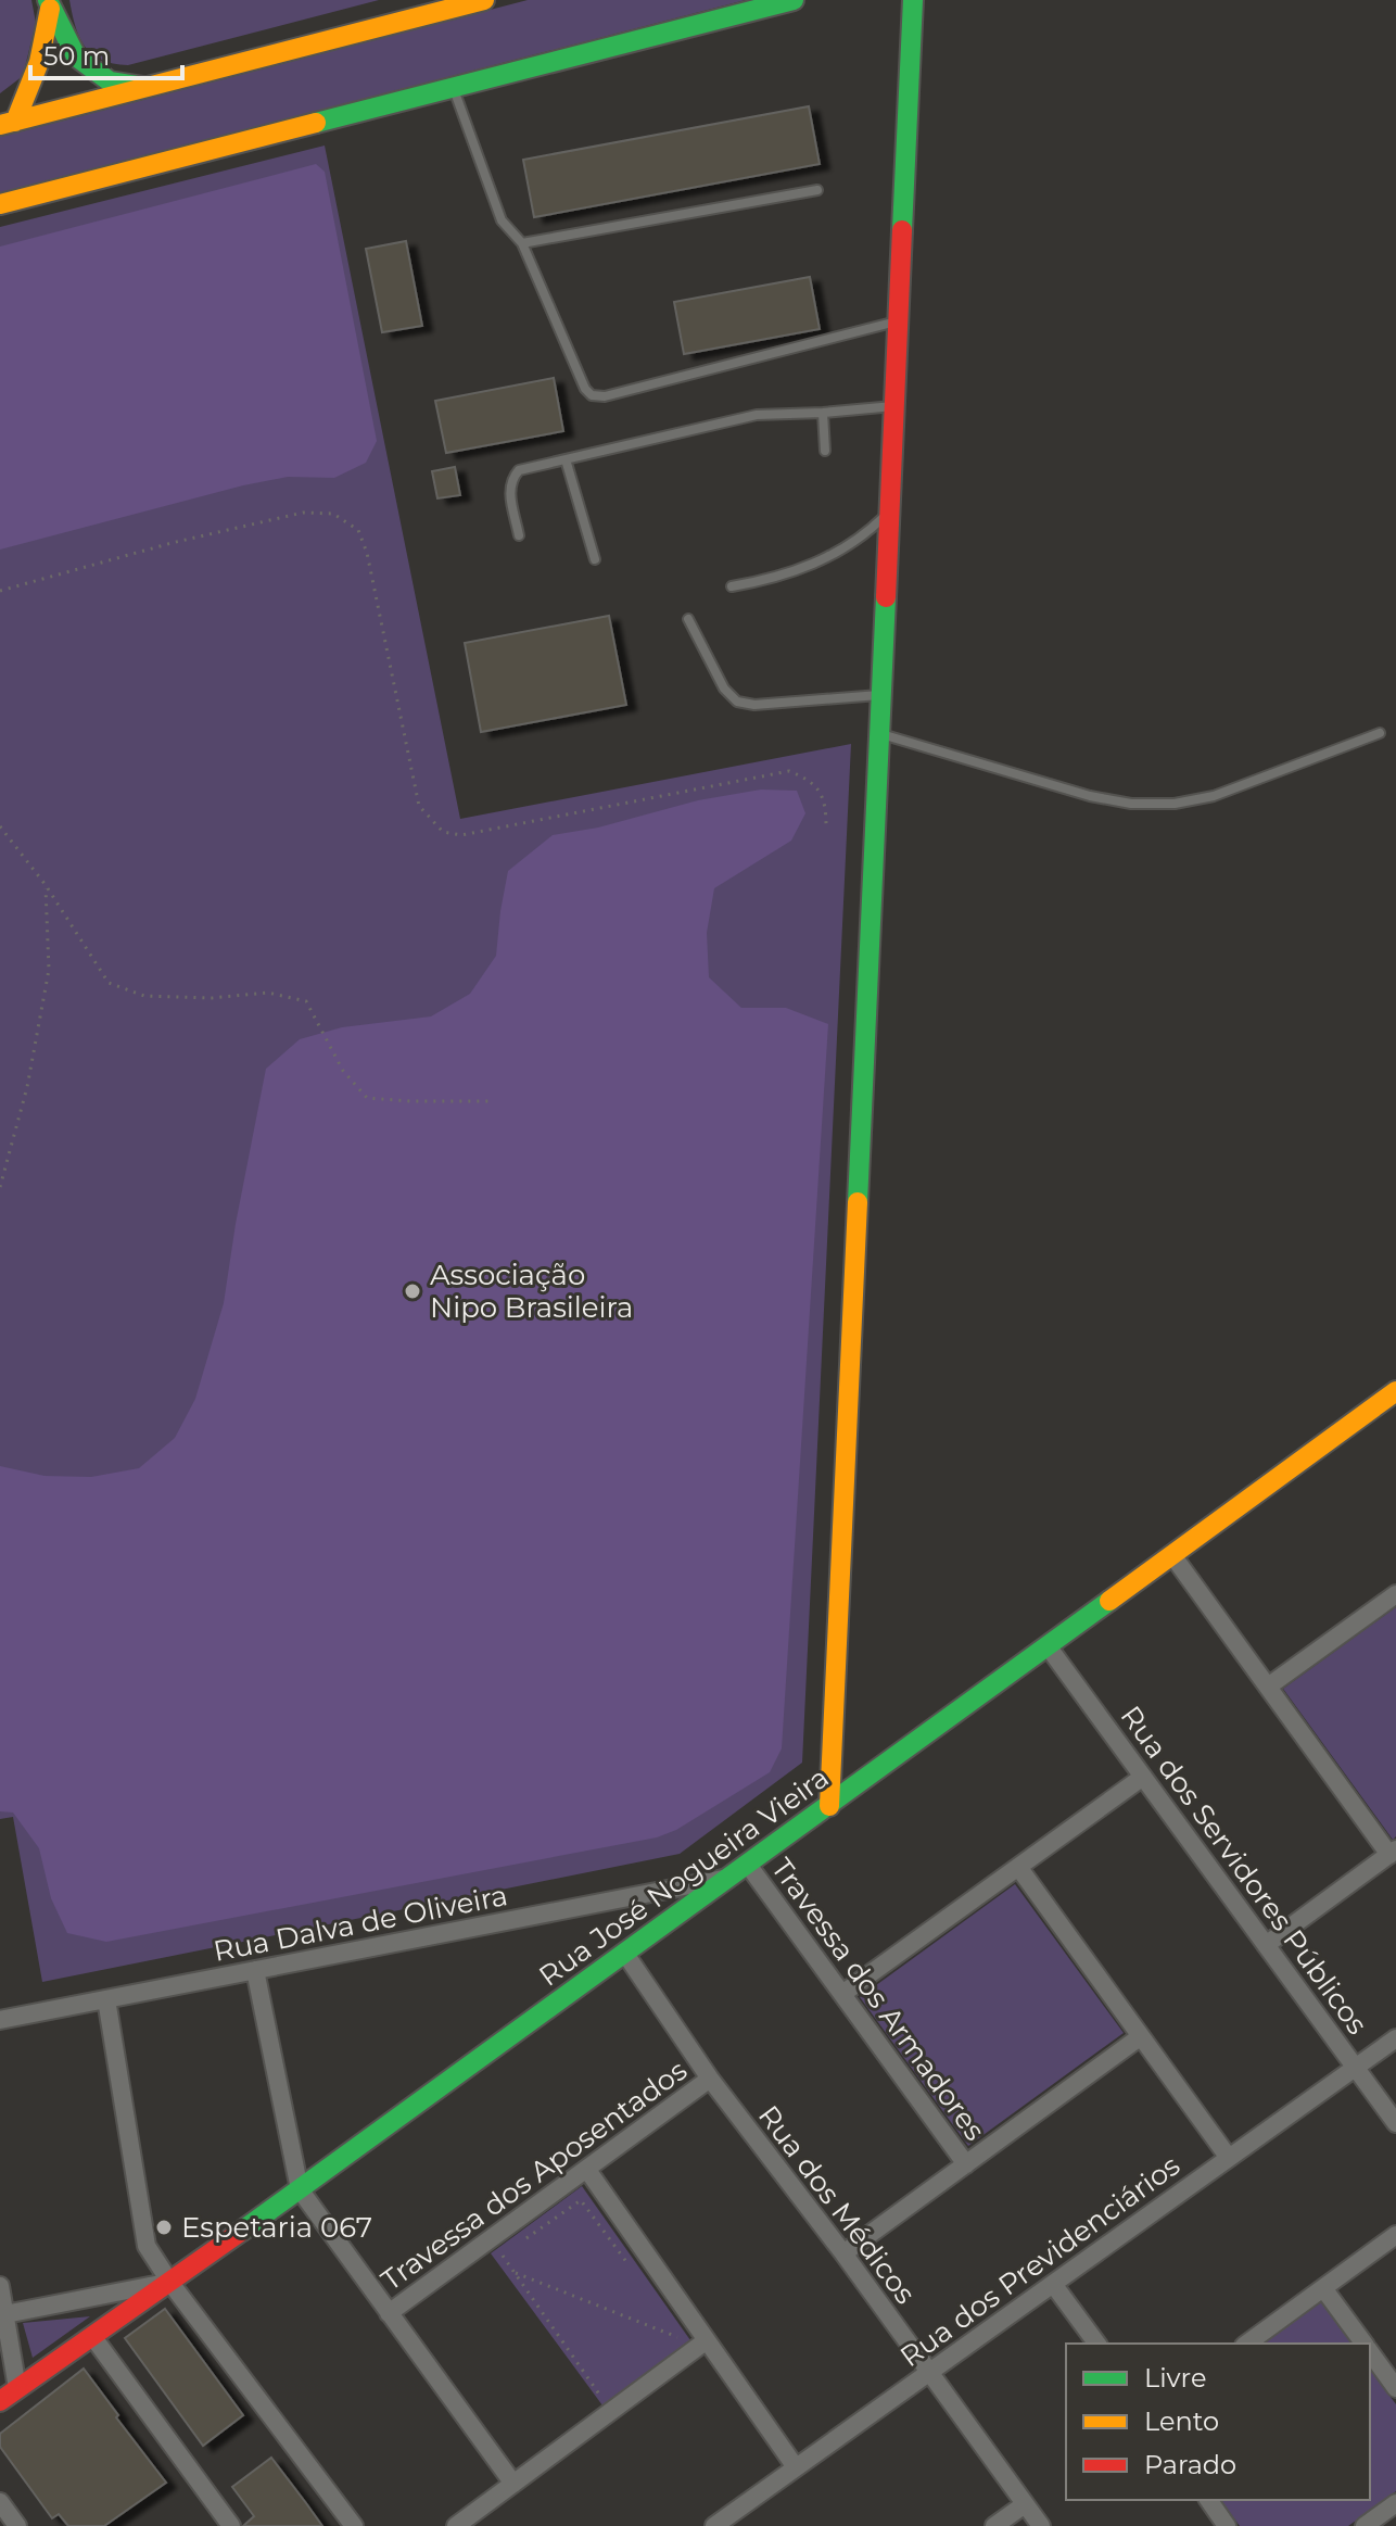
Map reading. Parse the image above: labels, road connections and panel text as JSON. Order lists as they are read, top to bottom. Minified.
{"streets":{"street":["Rua dos Servidores Públicos","Rua José Nogueira Vieira","Rua Dalva de Oliveira","Travessa dos Armadores","Travessa dos Aposentados","Rua dos Médicos","Rua dos Previdenciários"]},"crossings":[["Rua dos Servidores Públicos","Rua José Nogueira Vieira"],["Rua dos Servidores Públicos","Rua dos Previdenciários"],["Rua José Nogueira Vieira","Rua Dalva de Oliveira"],["Rua José Nogueira Vieira","Travessa dos Armadores"],["Rua José Nogueira Vieira","Rua dos Médicos"],["Rua Dalva de Oliveira","Travessa dos Armadores"],["Travessa dos Aposentados","Rua dos Médicos"],["Rua dos Médicos","Rua dos Previdenciários"]],"places":["Associação Nipo Brasileira","Espetaria 067"],"legend":["Livre","Lento","Parado"],"scale_bar":"50 m"}
